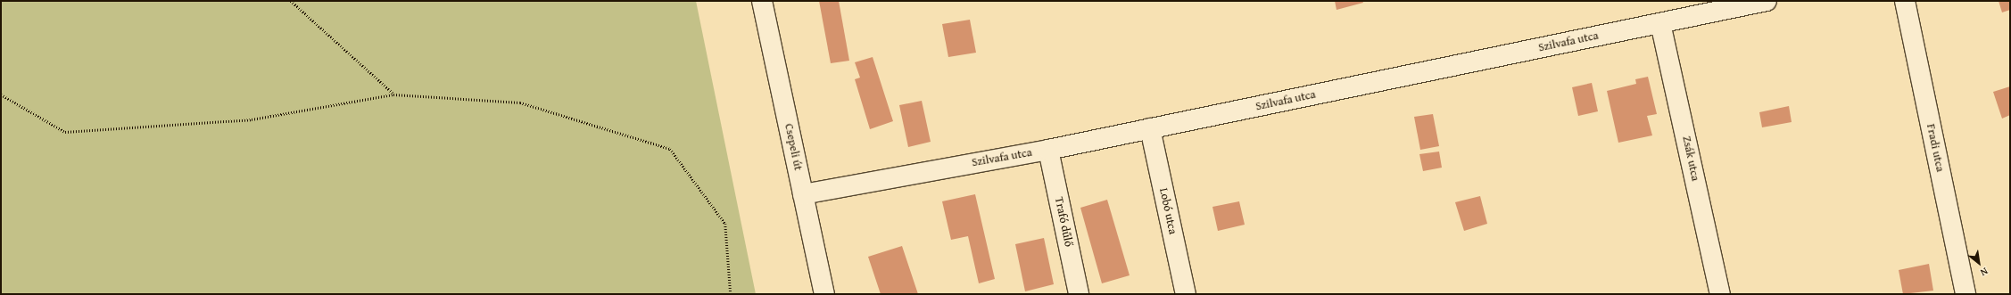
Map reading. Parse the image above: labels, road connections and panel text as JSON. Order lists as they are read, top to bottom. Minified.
{"streets":{"street":["Szilvafa utca","Csepeli út","Fradi utca","Zsák utca","Lobó utca","Trafó dűlő"]},"crossings":[["Szilvafa utca","Csepeli út"],["Szilvafa utca","Zsák utca"],["Szilvafa utca","Lobó utca"],["Szilvafa utca","Trafó dűlő"]],"north":"bottom right"}
